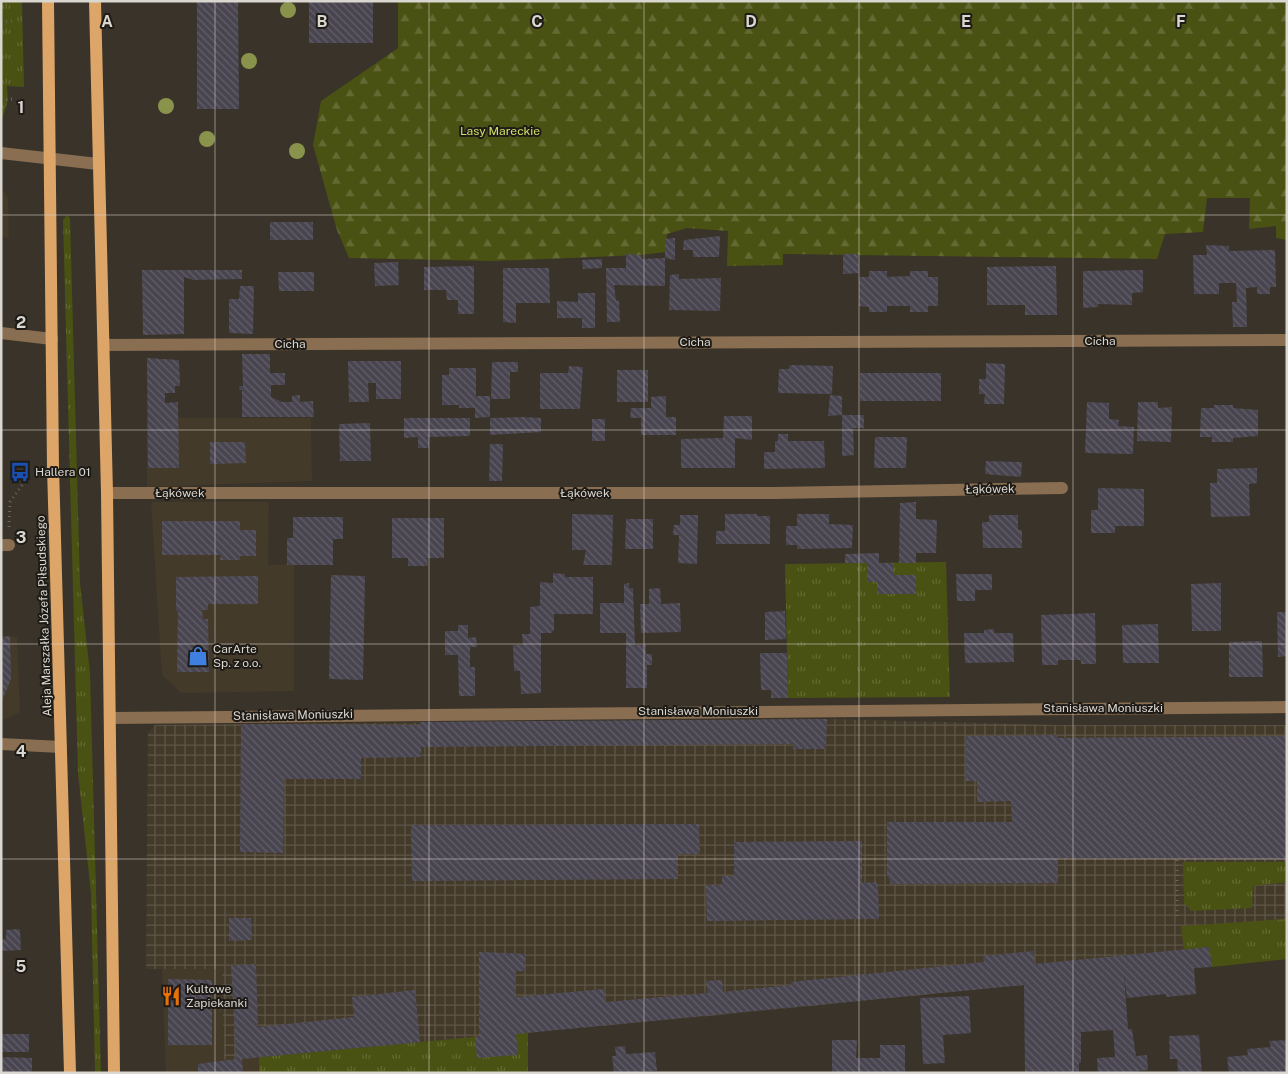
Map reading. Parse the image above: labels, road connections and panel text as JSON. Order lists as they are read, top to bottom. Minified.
{"streets":{"main road":["Aleja Marszałka Józefa Piłsudskiego"],"street":["Cicha","Łąkówek","Stanisława Moniuszki"]},"parks":["Lasy Mareckie"],"places":{"bus stop":["Hallera 01"],"shop":["CarArte Sp. z o.o."],"restaurant":["Kultowe Zapiekanki"]},"grid":{"columns":["A","B","C","D","E","F"],"rows":["1","2","3","4","5"]}}
